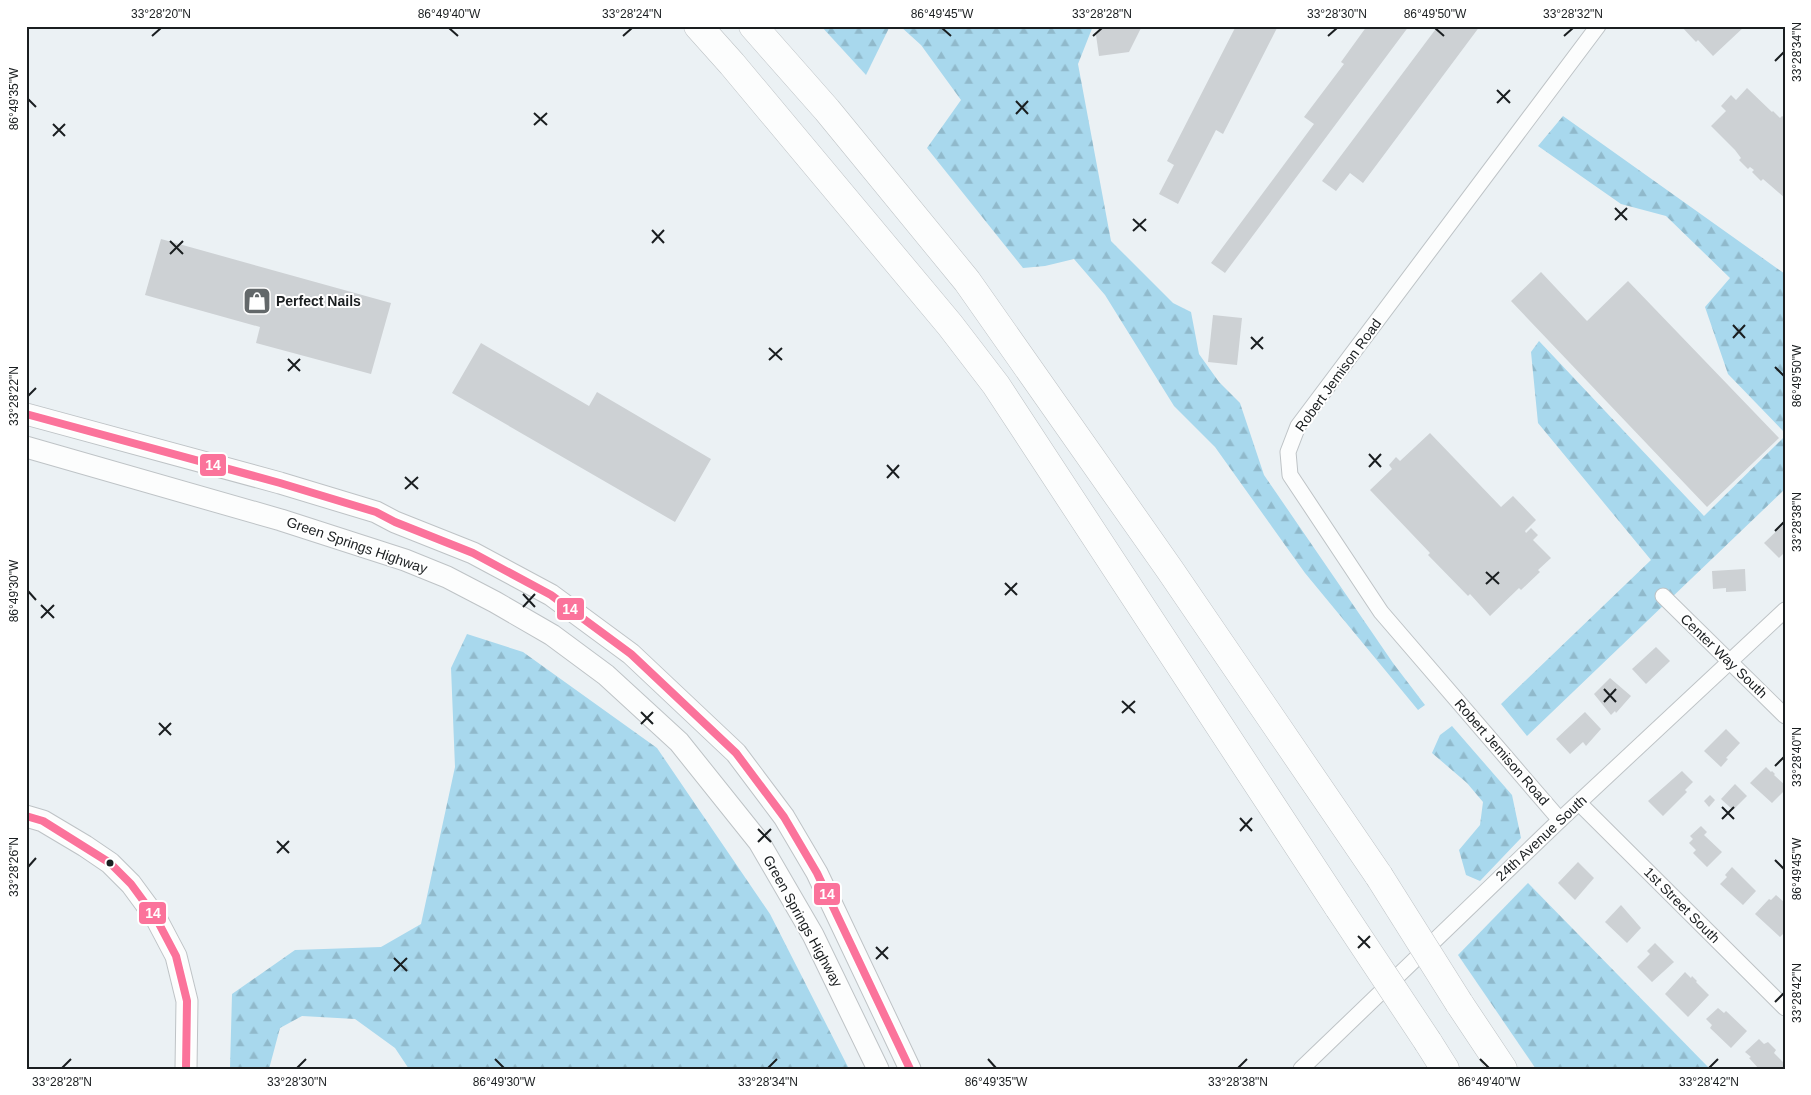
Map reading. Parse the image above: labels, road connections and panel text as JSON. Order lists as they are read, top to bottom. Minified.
{"streets":{"main road":["Green Springs Highway"],"street":["Robert Jemison Road","Center Way South","24th Avenue South","1st Street South"]},"crossings":[["Robert Jemison Road","24th Avenue South"],["Center Way South","24th Avenue South"],["24th Avenue South","1st Street South"]],"places":{"shop":["Perfect Nails"]},"lines":["transit line 14"],"coordinates":["33°28'20\"N","86°49'40\"W","33°28'24\"N","86°49'45\"W","33°28'28\"N","33°28'30\"N","86°49'50\"W","33°28'32\"N","33°28'34\"N","86°49'35\"W","33°28'22\"N","33°28'38\"N","86°49'30\"W","33°28'40\"N","33°28'26\"N","33°28'42\"N"]}
